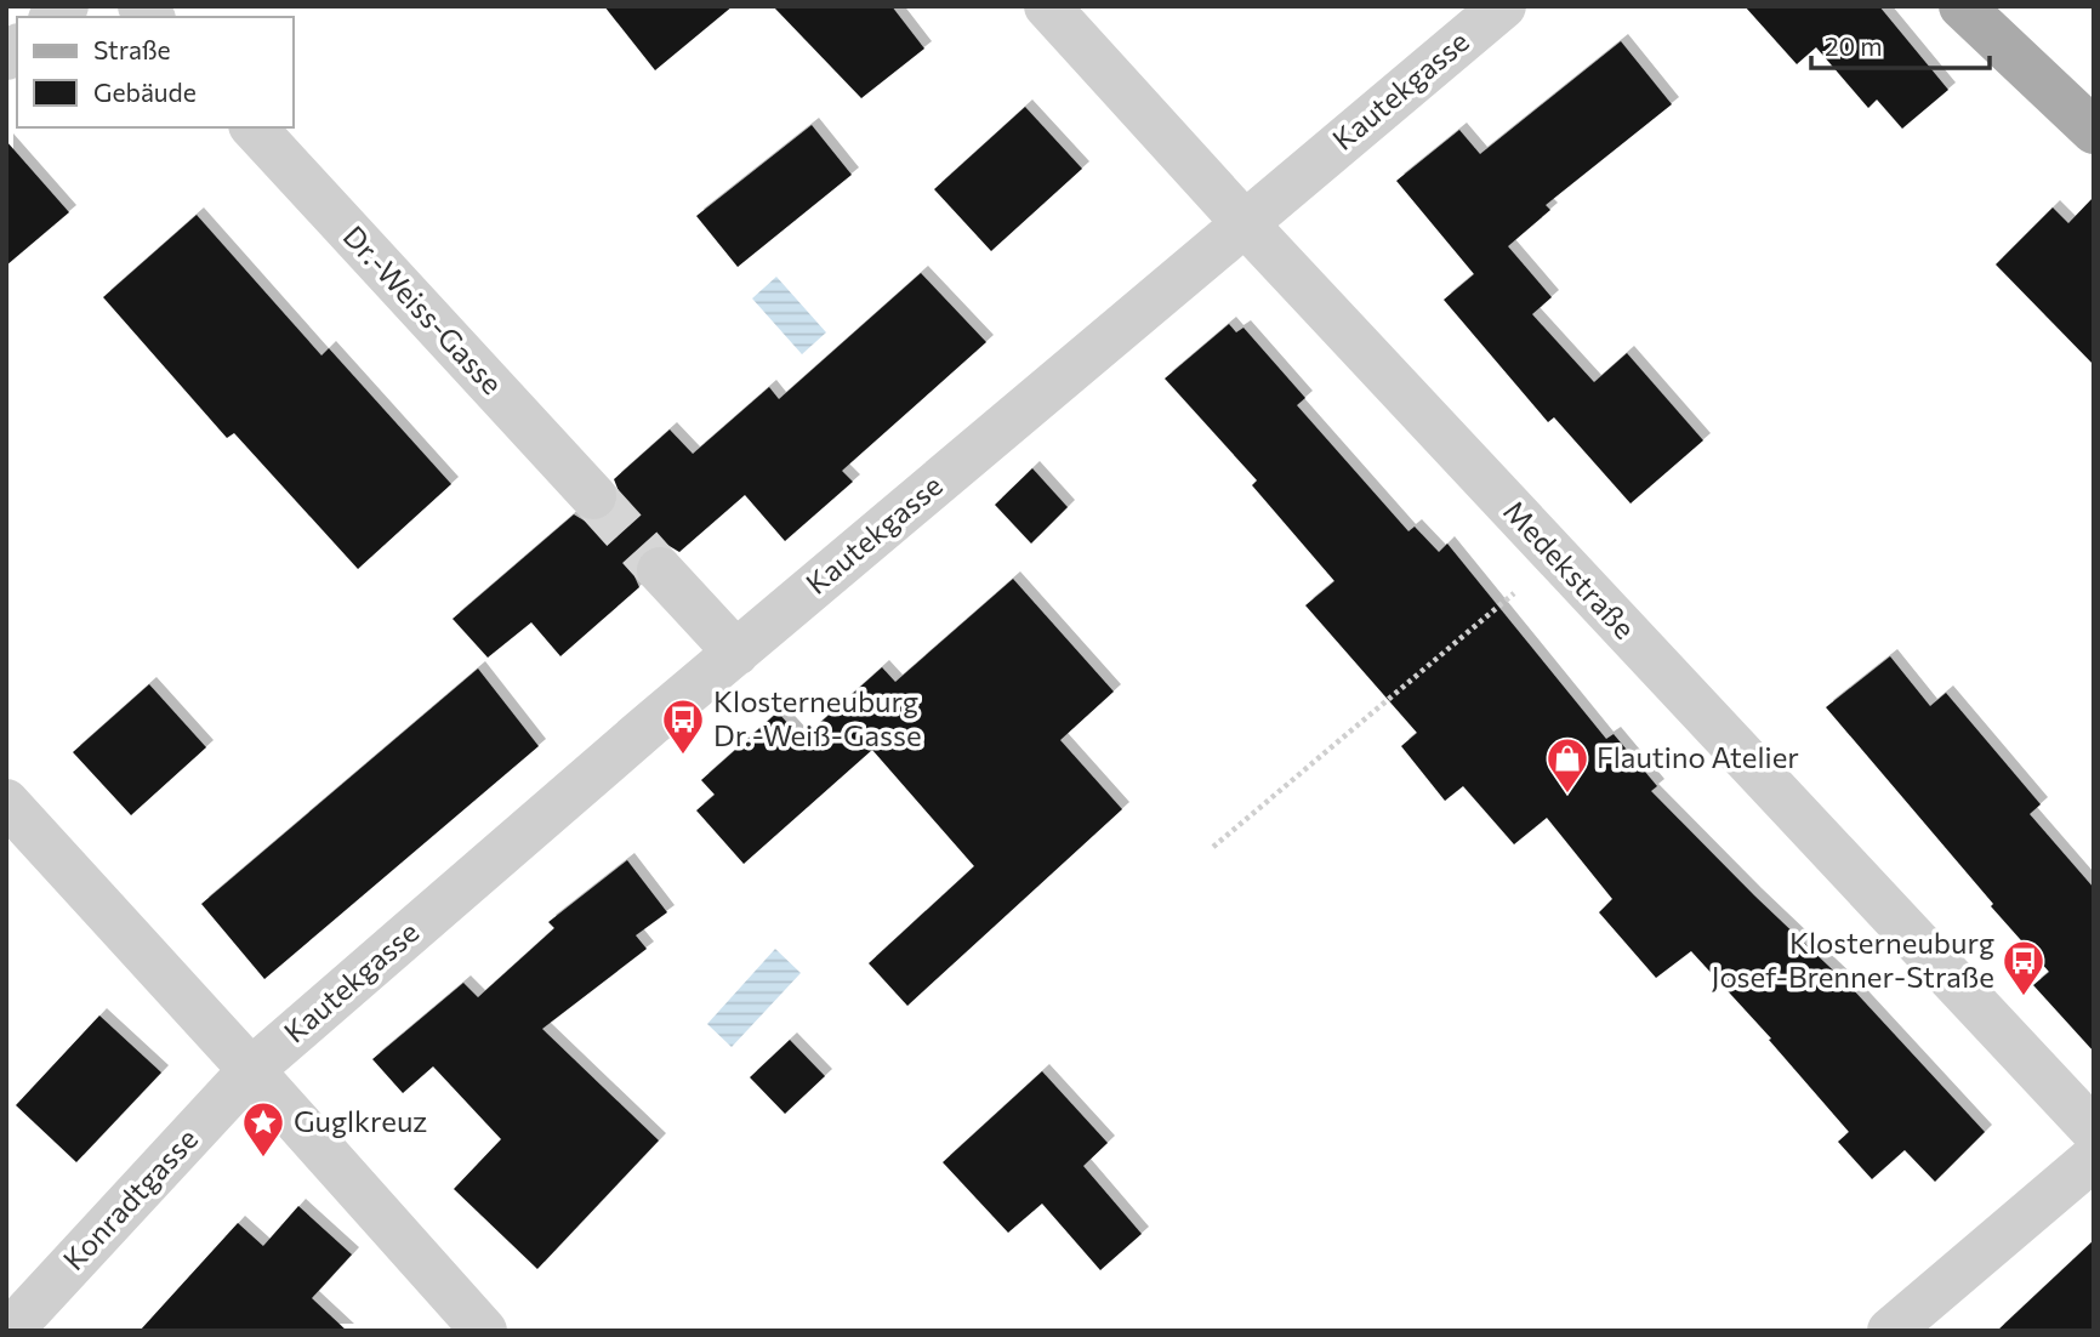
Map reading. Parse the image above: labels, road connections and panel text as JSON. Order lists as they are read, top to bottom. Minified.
{"streets":{"street":["Kautekgasse","Dr.-Weiss-Gasse","Medekstraße","Konradtgasse"]},"crossings":[["Kautekgasse","Medekstraße"],["Kautekgasse","Konradtgasse"]],"places":{"bus stop":["Klosterneuburg Dr.-Weiß-Gasse","Klosterneuburg Josef-Brenner-Straße"],"shop":["Flautino Atelier"],"place":["Guglkreuz"]},"legend":["Straße","Gebäude"],"scale_bar":"20 m"}
